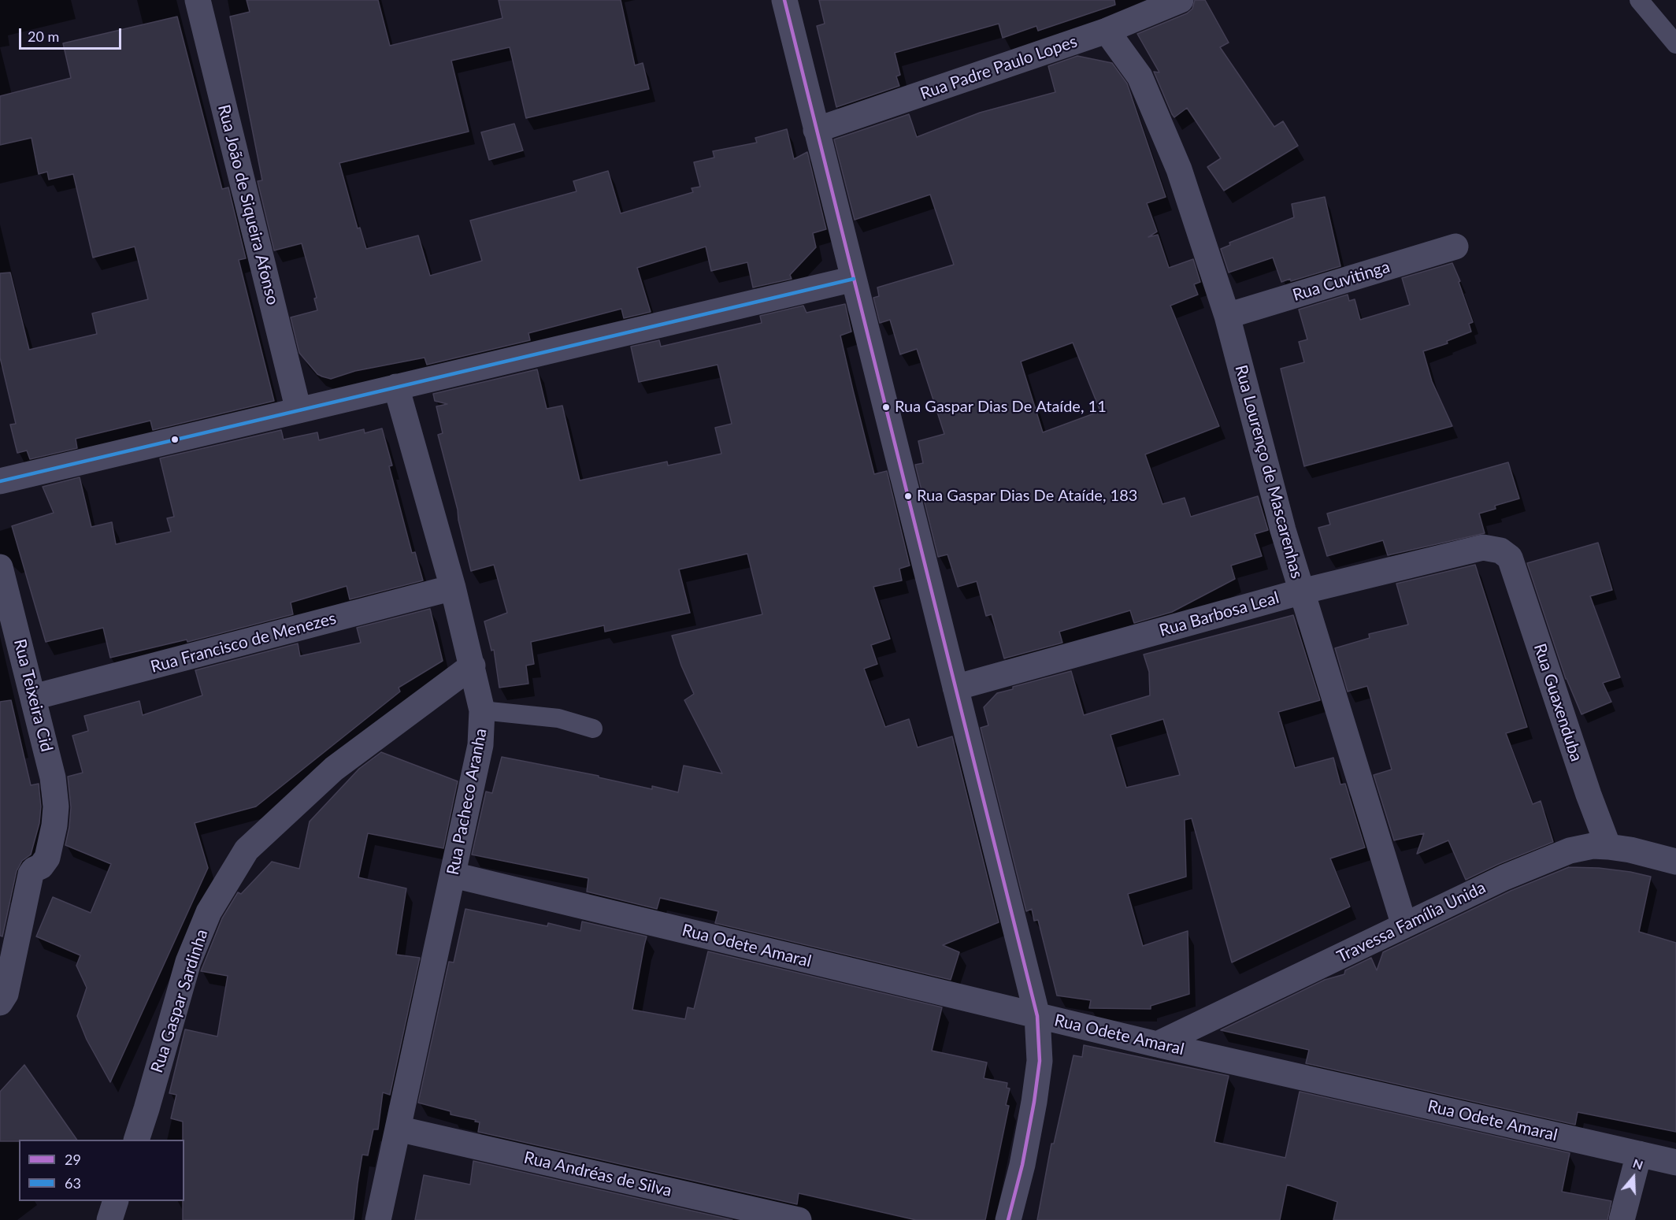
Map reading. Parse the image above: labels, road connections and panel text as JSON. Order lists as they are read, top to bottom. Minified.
{"streets":{"street":["Rua Padre Paulo Lopes","Rua João de Siqueira Afonso","Rua Cuvitinga","Rua Lourenço de Mascarenhas","Rua Barbosa Leal","Rua Francisco de Menezes","Rua Teixeira Cid","Rua Guaxenduba","Rua Pacheco Aranha","Travessa Família Unida","Rua Odete Amaral","Rua Gaspar Sardinha","Rua Andréas de Silva"]},"crossings":[["Rua Padre Paulo Lopes","Rua Lourenço de Mascarenhas"],["Rua Cuvitinga","Rua Lourenço de Mascarenhas"],["Rua Lourenço de Mascarenhas","Rua Barbosa Leal"],["Rua Lourenço de Mascarenhas","Travessa Família Unida"],["Rua Barbosa Leal","Rua Guaxenduba"],["Rua Francisco de Menezes","Rua Teixeira Cid"],["Rua Francisco de Menezes","Rua Pacheco Aranha"],["Rua Guaxenduba","Travessa Família Unida"],["Rua Pacheco Aranha","Rua Odete Amaral"],["Rua Pacheco Aranha","Rua Gaspar Sardinha"],["Rua Pacheco Aranha","Rua Andréas de Silva"],["Travessa Família Unida","Rua Odete Amaral"]],"places":["Rua Gaspar Dias De Ataíde, 11","Rua Gaspar Dias De Ataíde, 183"],"lines":["transit line 29","transit line 63"],"legend":["29","63"],"scale_bar":"20 m","north":"top"}
